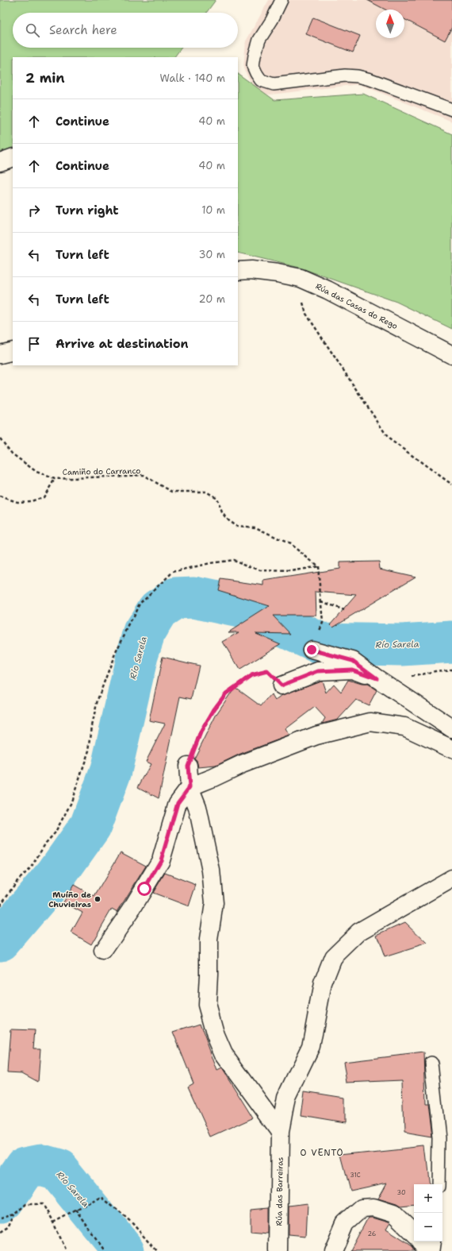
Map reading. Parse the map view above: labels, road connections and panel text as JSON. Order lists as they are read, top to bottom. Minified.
{"streets":{"street":["Rúa das Casas do Rego","Rúa das Barreiras"],"path":["Camiño do Carranco"]},"districts":["O VENTO"],"water":["Río Sarela"],"places":["Muíño de Chuvieiras"],"house_numbers":["31C","30","26"],"north":"top","page":{"search":"Search here","heading":["2 min","Walk · 140 m"],"list":[["Continue","40 m"],["Continue","40 m"],["Turn right","10 m"],["Turn left","30 m"],["Turn left","20 m"],"Arrive at destination"],"map_buttons":["+","−"]}}
